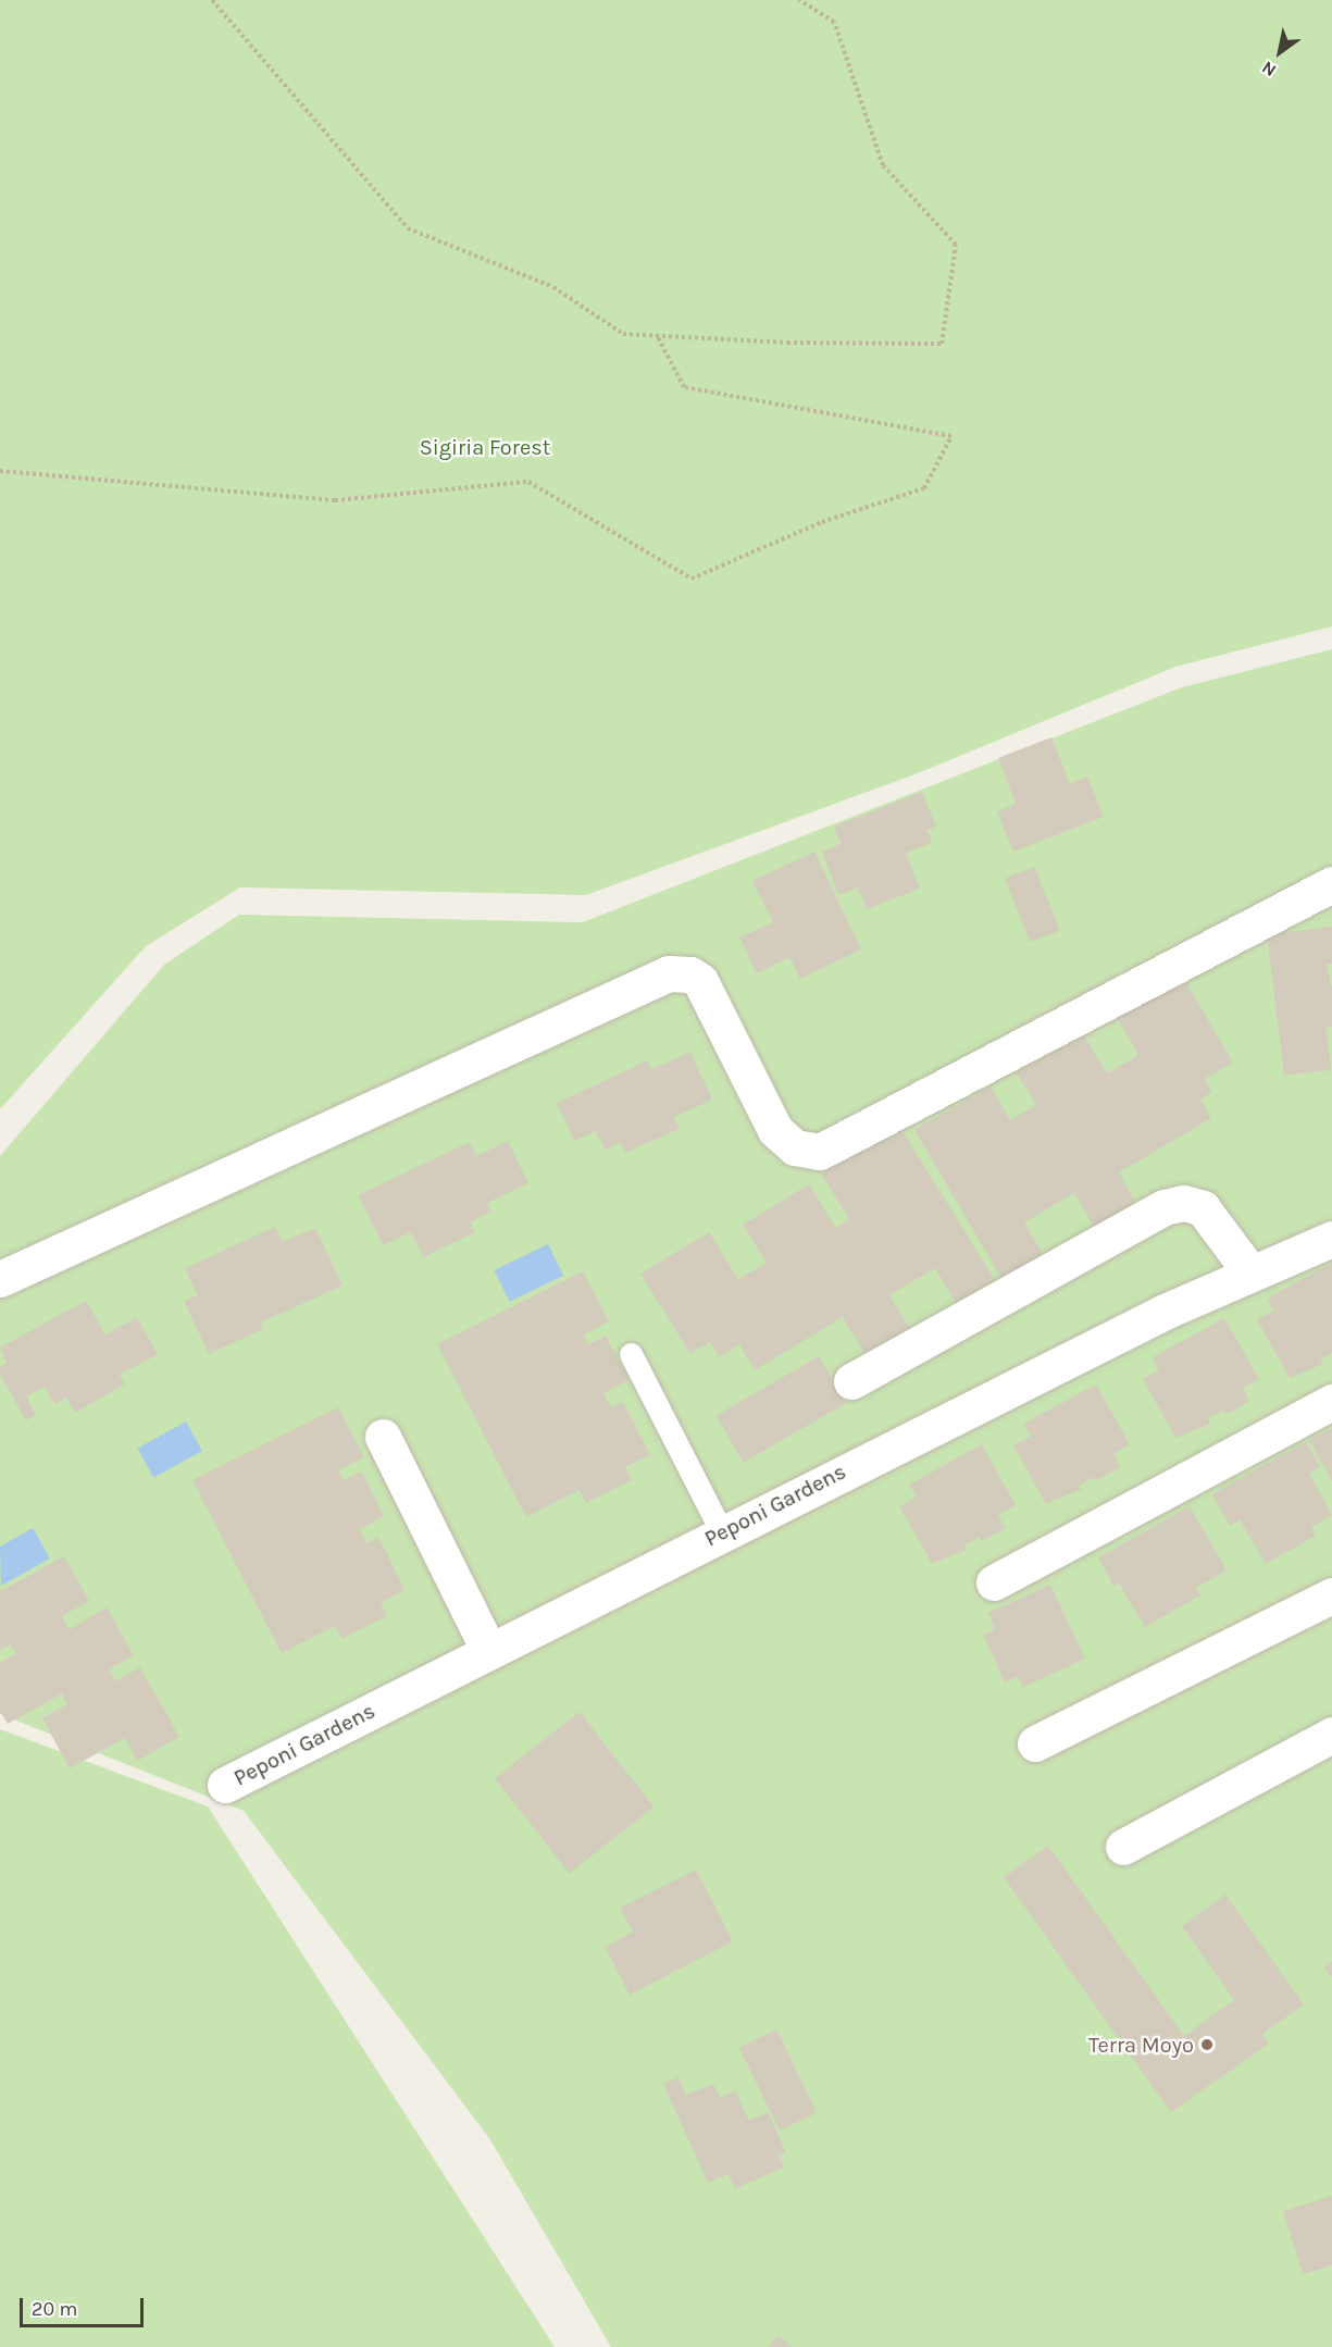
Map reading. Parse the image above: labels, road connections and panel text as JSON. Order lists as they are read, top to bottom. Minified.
{"streets":{"street":["Peponi Gardens"]},"parks":["Sigiria Forest"],"places":["Terra Moyo"],"scale_bar":"20 m","north":"bottom left"}
